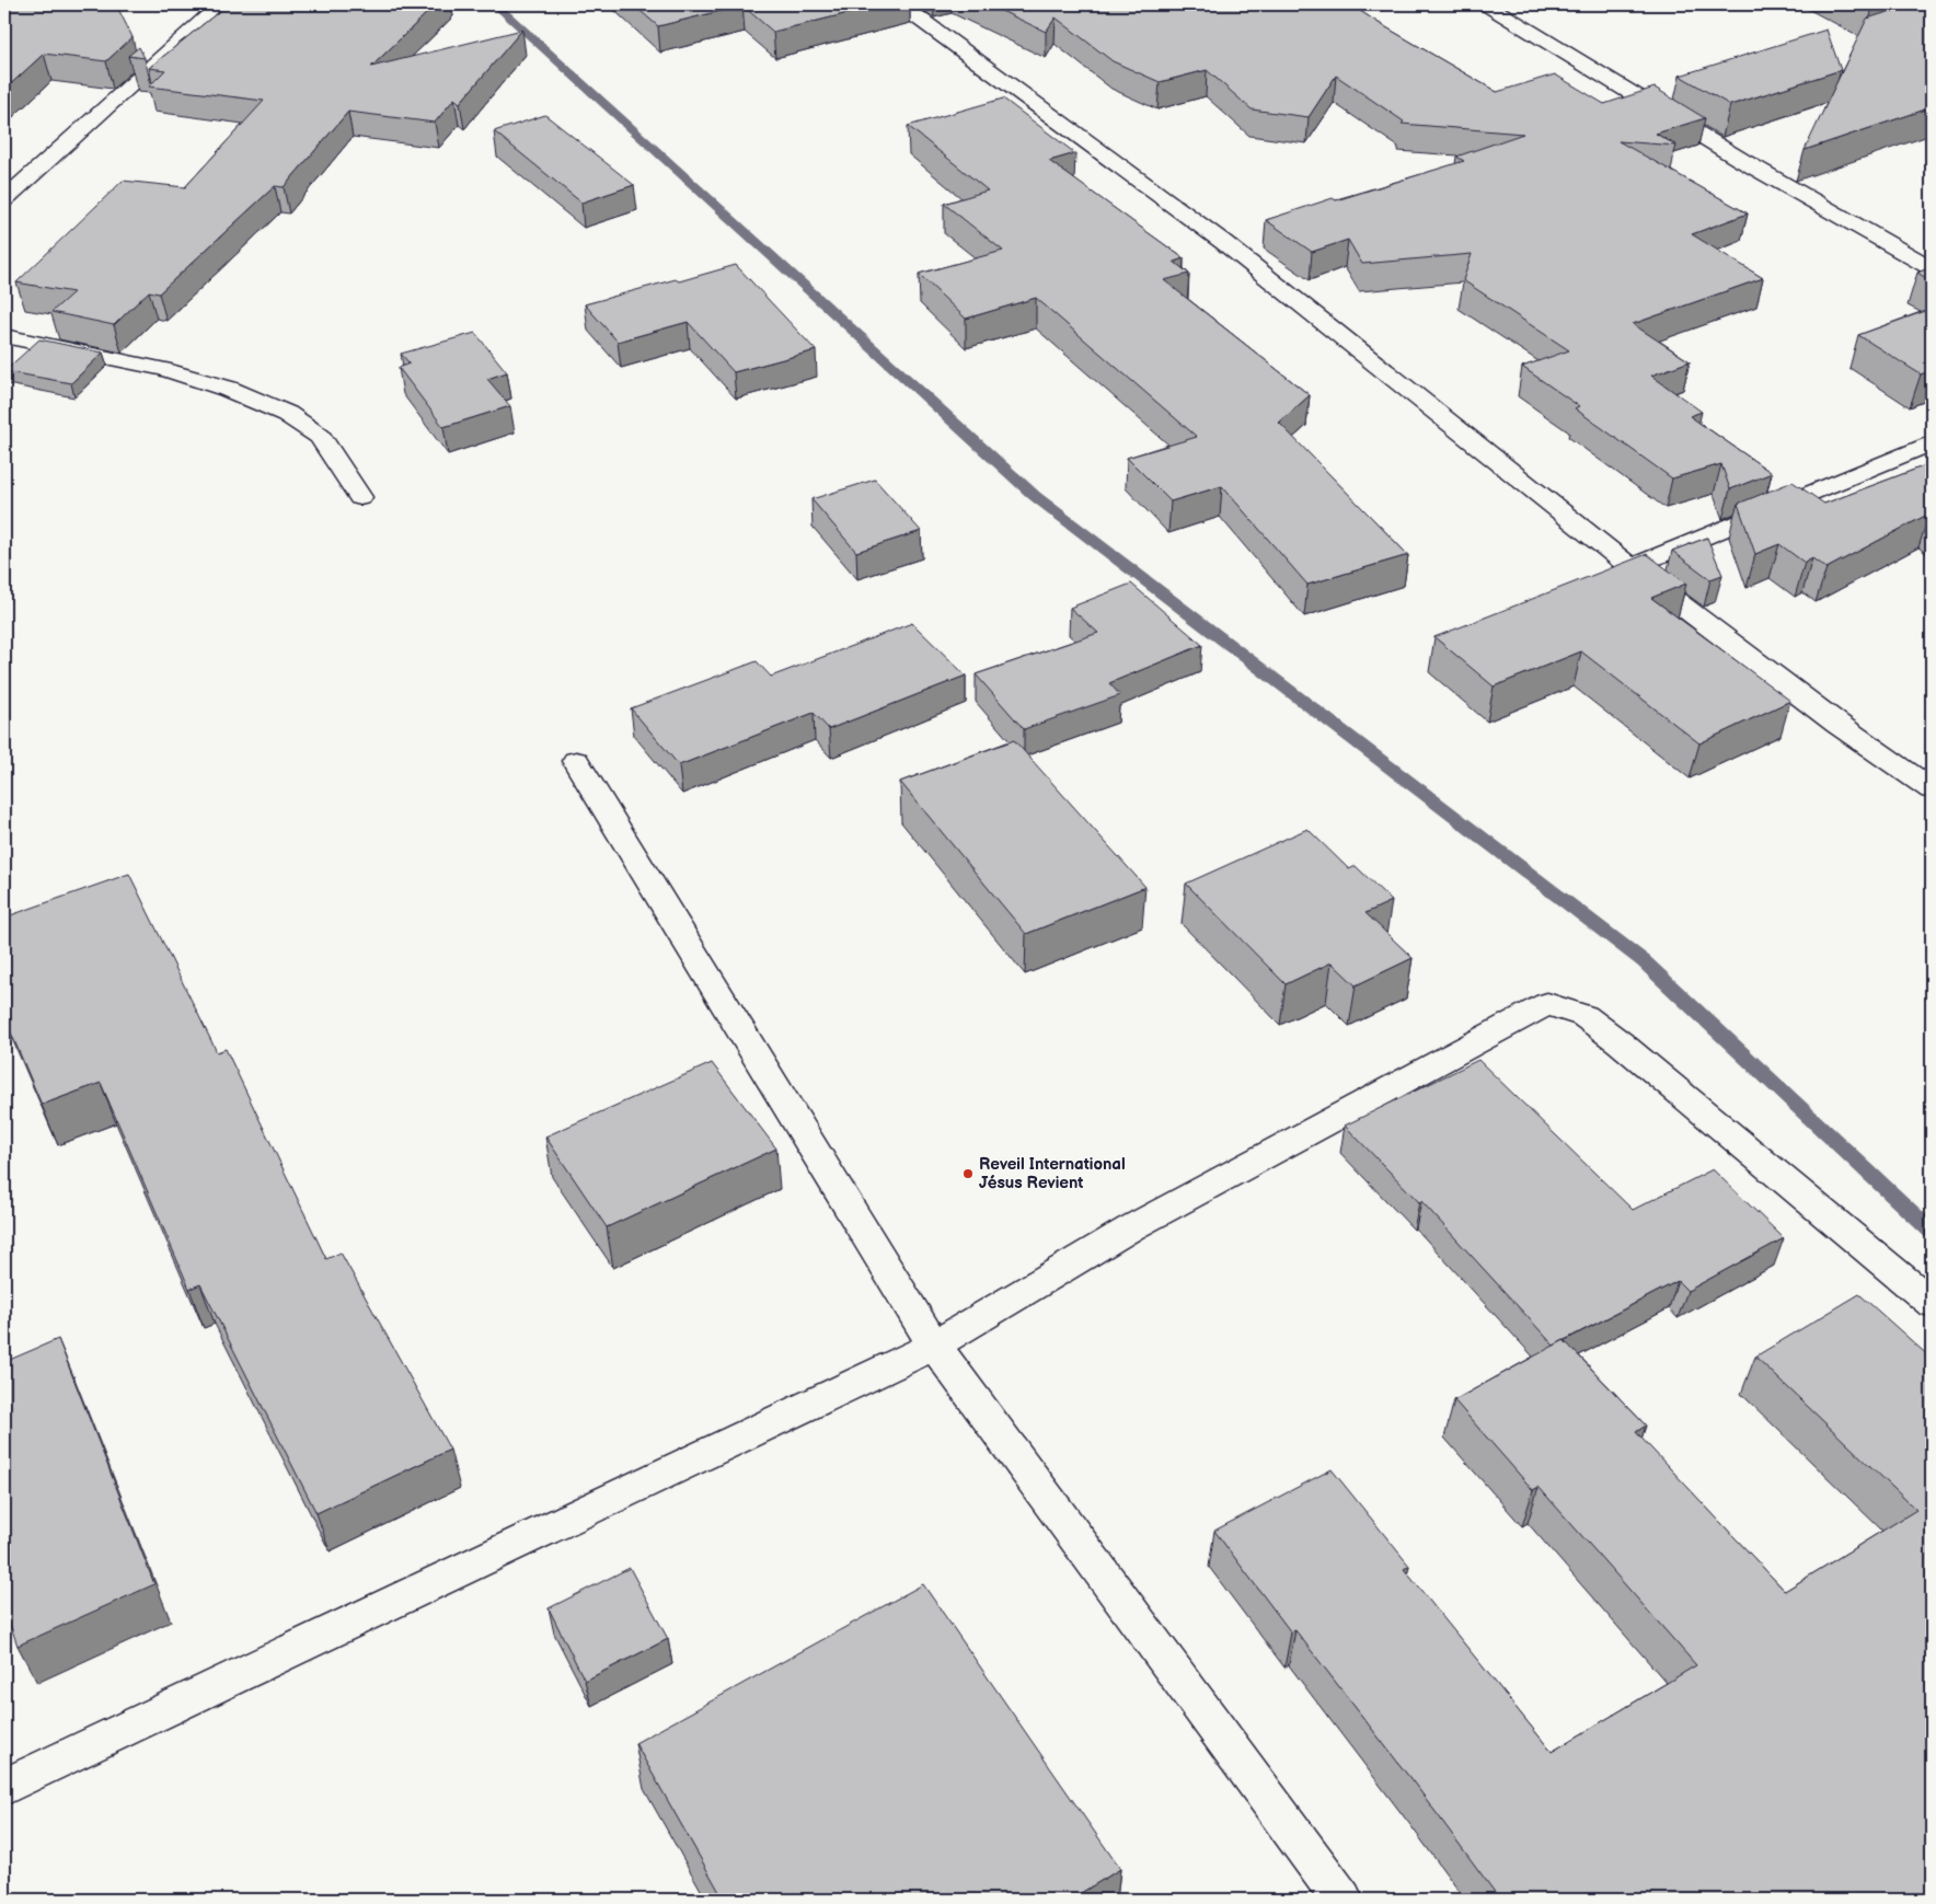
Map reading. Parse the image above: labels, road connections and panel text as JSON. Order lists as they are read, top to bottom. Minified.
{"places":["Reveil International Jésus Revient"]}
